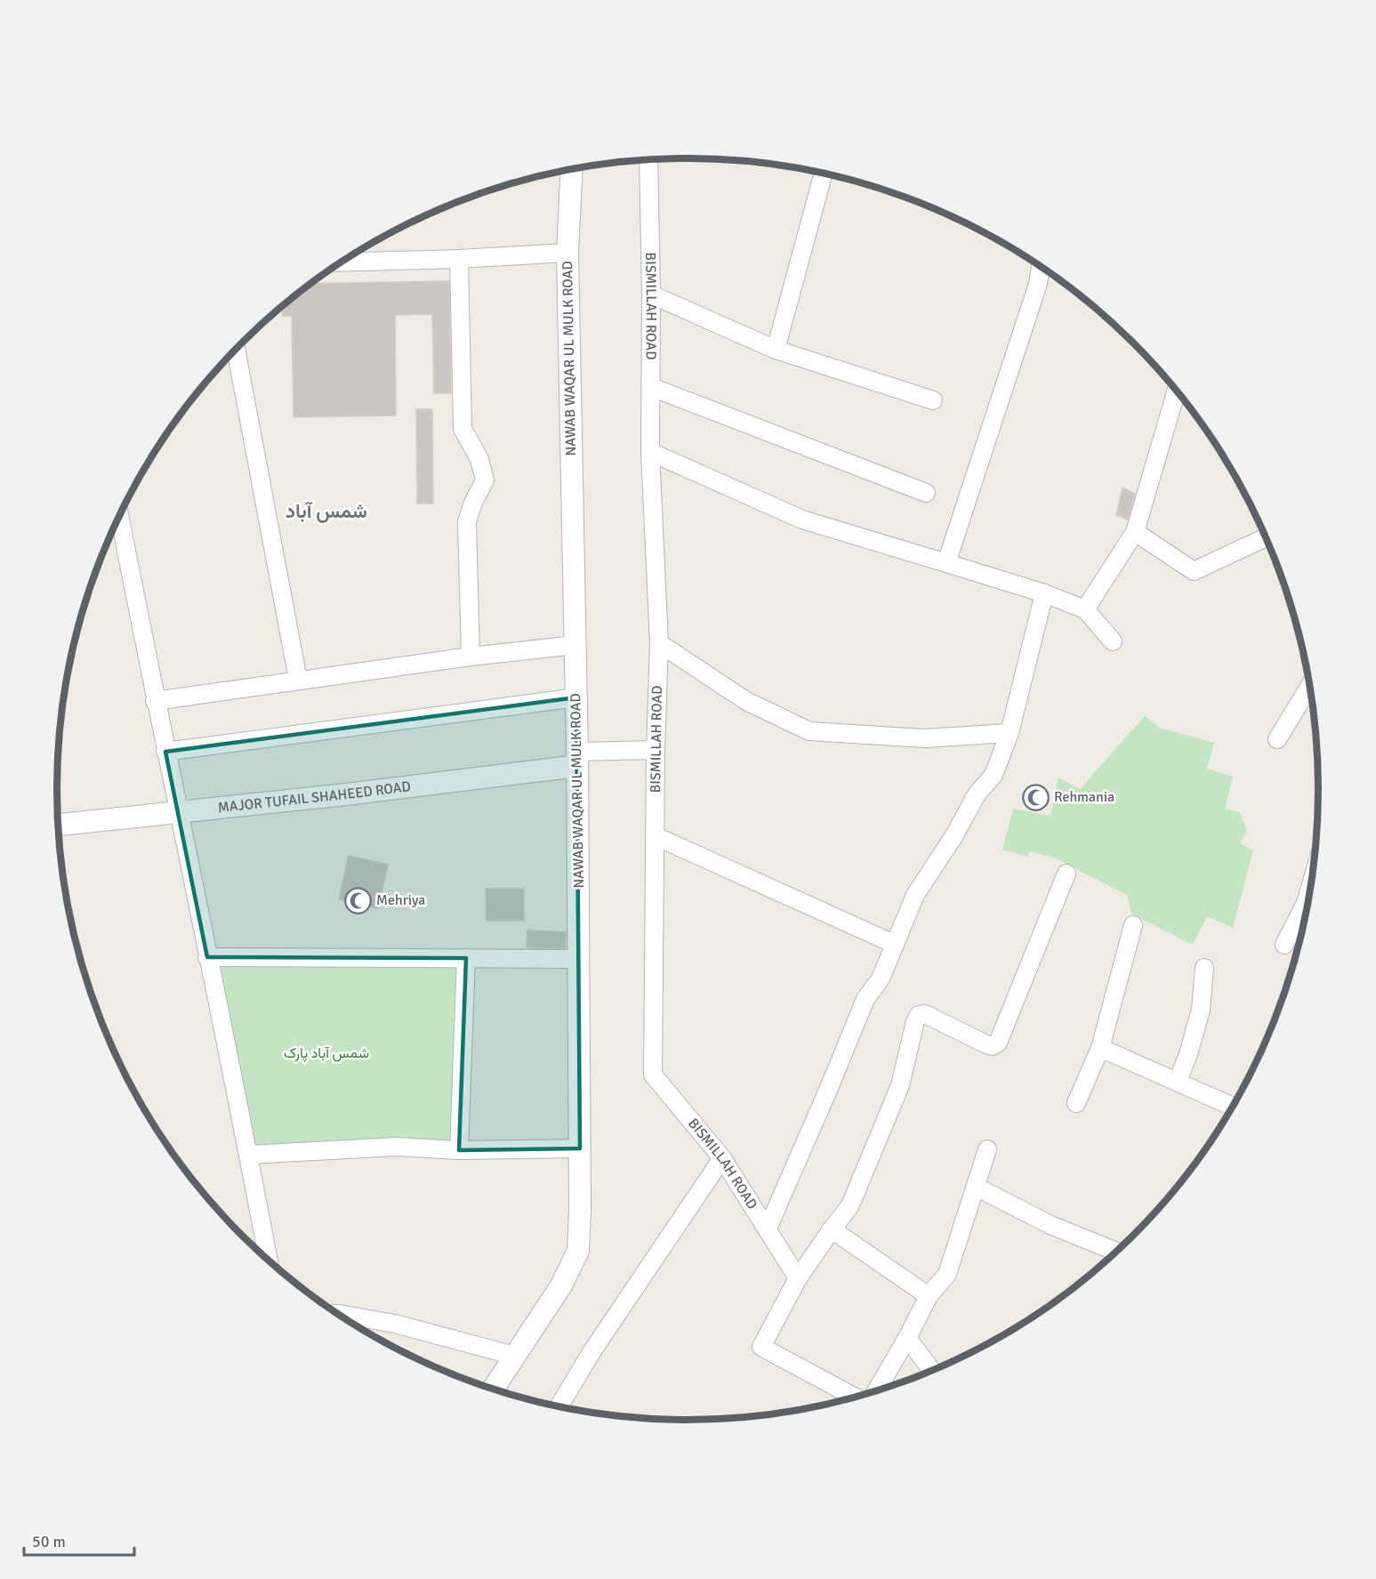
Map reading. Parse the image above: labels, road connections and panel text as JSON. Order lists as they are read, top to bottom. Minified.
{"streets":{"street":["BISMILLAH ROAD","NAWAB WAQAR UL MULK ROAD","MAJOR TUFAIL SHAHEED ROAD"]},"crossings":[["NAWAB WAQAR UL MULK ROAD","MAJOR TUFAIL SHAHEED ROAD"]],"districts":["شمس آباد"],"parks":["شمس آباد پارک"],"places":{"mosque":["Rehmania","Mehriya"]},"scale_bar":"50 m"}
